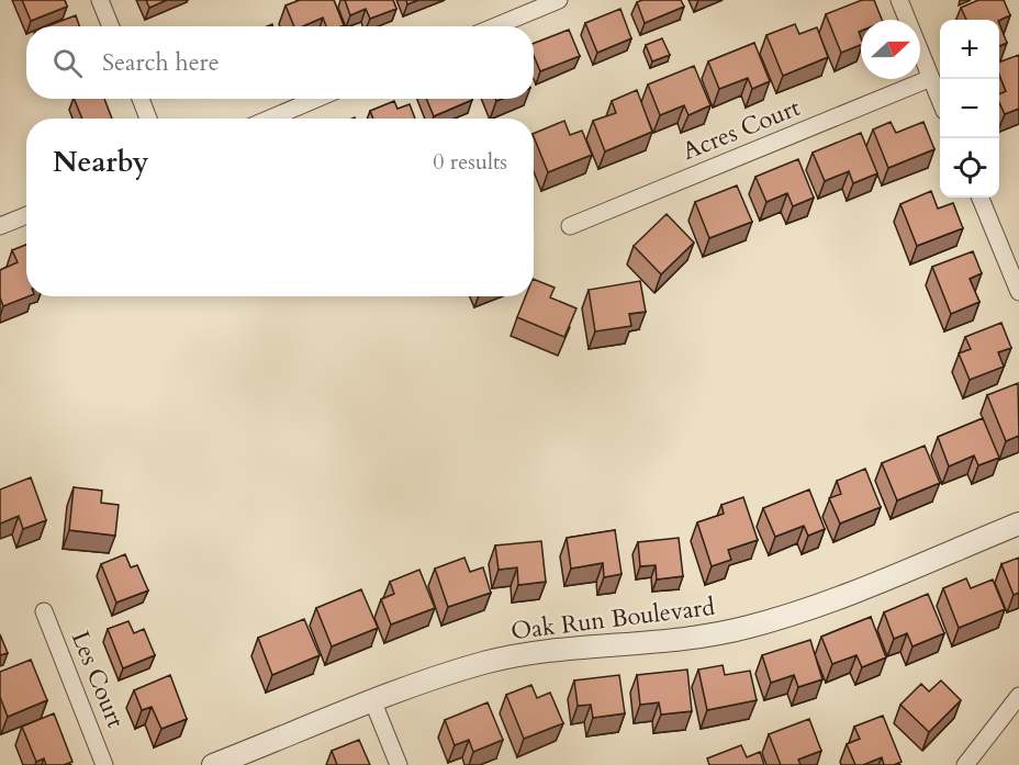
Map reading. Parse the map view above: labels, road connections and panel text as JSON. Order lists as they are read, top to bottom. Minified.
{"streets":{"street":["Acres Court","Oak Run Boulevard","Les Court"]},"north":"right","page":{"map_buttons":["+","−"],"search":"Search here","heading":["Nearby","0 results"]}}
